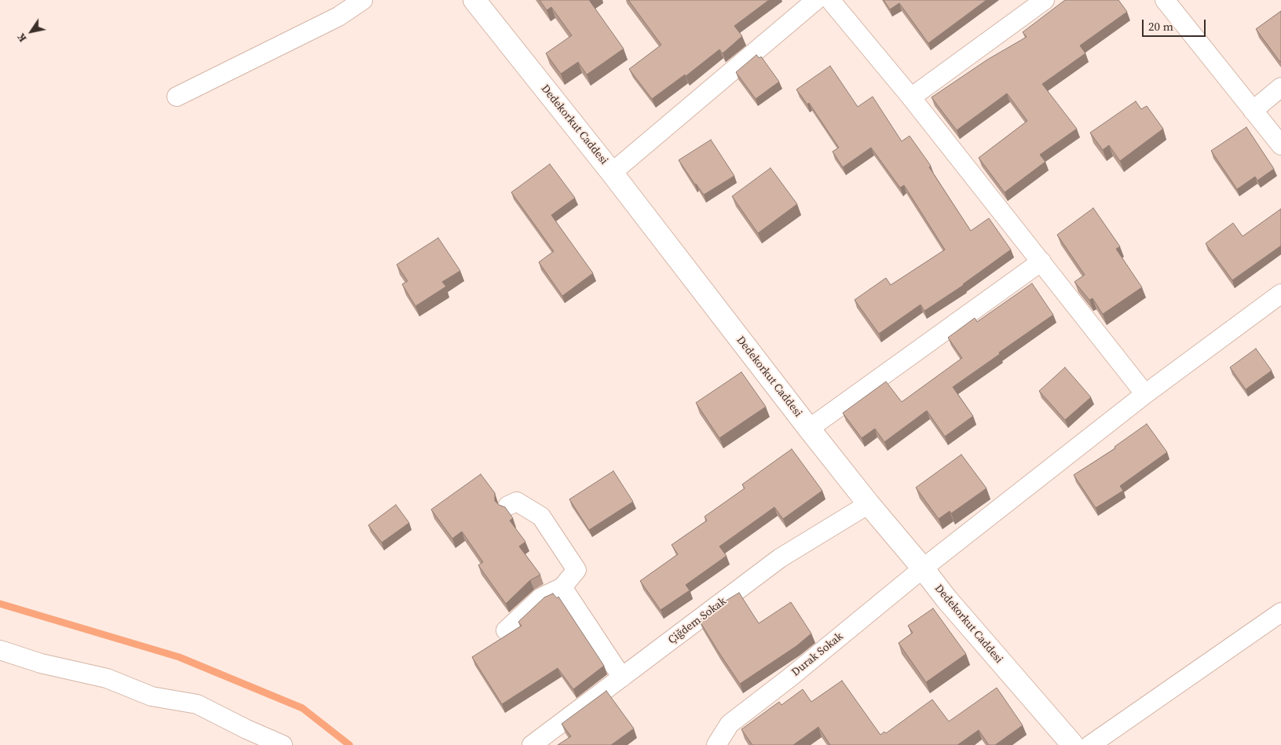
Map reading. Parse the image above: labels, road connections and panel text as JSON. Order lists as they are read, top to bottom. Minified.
{"streets":{"street":["Dedekorkut Caddesi","Çiğdem Sokak","Durak Sokak"]},"crossings":[["Dedekorkut Caddesi","Çiğdem Sokak"],["Dedekorkut Caddesi","Durak Sokak"]],"scale_bar":"20 m","north":"bottom left"}
